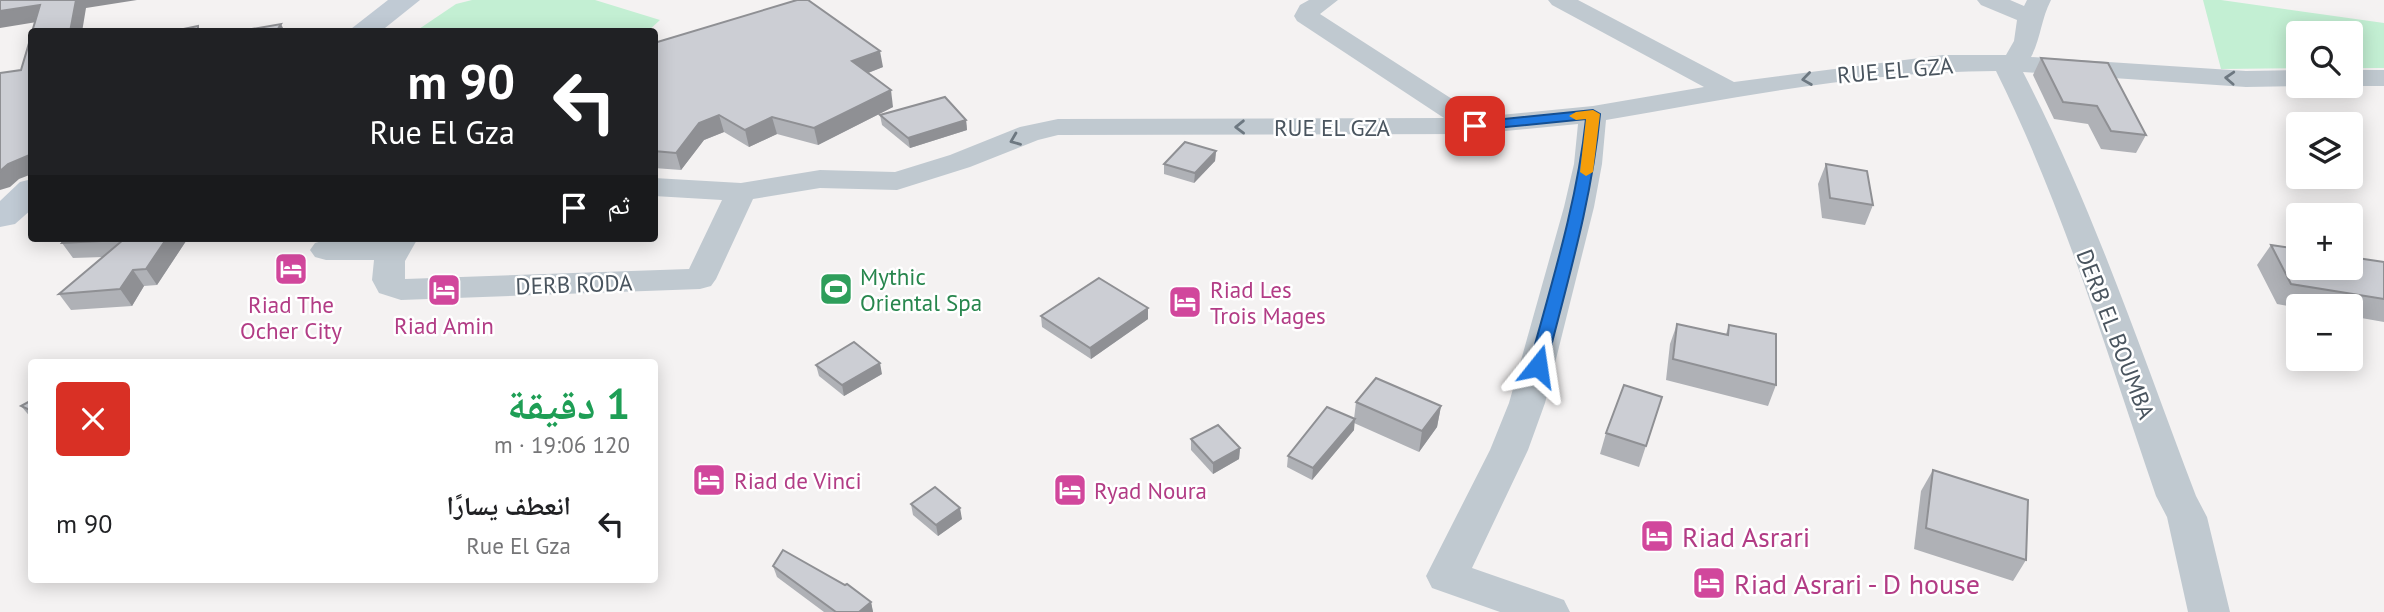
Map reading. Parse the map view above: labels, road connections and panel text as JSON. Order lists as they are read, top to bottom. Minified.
{"streets":{"street":["RUE EL GZA","DERB RODA","DERB EL BOUMBA"]},"crossings":[["RUE EL GZA","DERB RODA"],["RUE EL GZA","DERB EL BOUMBA"]],"one_way":["RUE EL GZA"],"places":{"hotel":["Riad The Ocher City","Riad Amin","Riad Les Trois Mages","Riad de Vinci","Ryad Noura","Riad Asrari","Riad Asrari - D house"],"sports":["Mythic Oriental Spa"]},"page":{"map_buttons":["+","−"],"turn":["90 m","Rue El Gza"],"then":"ثم","heading":["1 دقيقة","120 m · 19:06"],"list":[{"name":"انعطف يسارًا","note":"Rue El Gza","value":"90 m"}]}}
